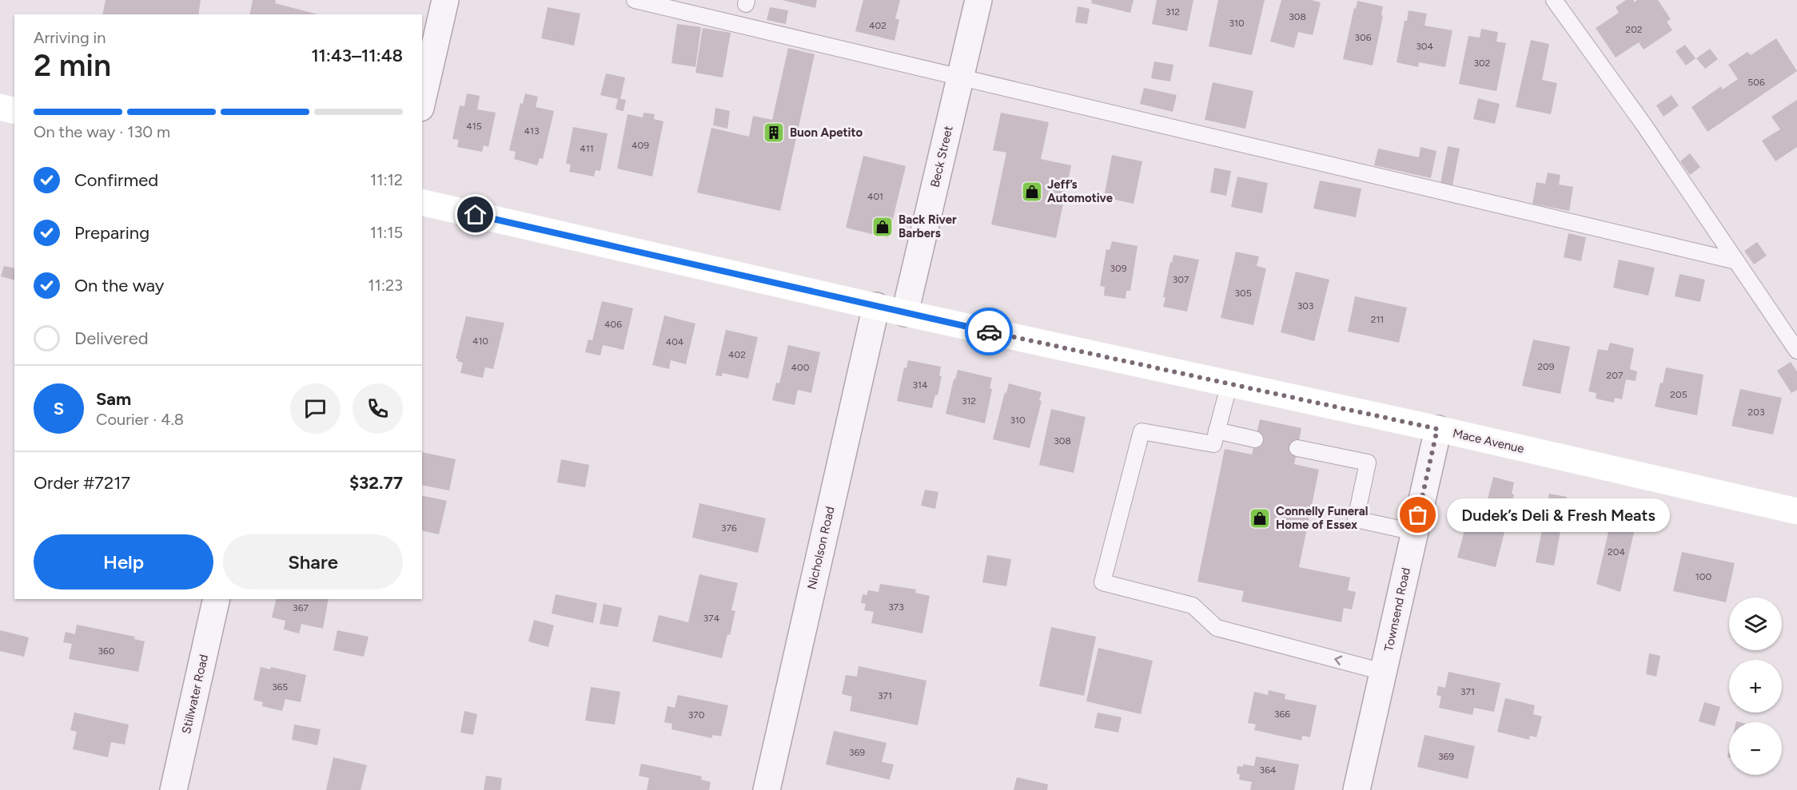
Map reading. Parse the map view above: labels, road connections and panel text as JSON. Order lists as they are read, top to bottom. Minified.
{"streets":{"main road":["Mace Avenue"],"street":["Beck Street","Nicholson Road","Townsend Road","Stillwater Road"]},"crossings":[["Beck Street","Mace Avenue"],["Mace Avenue","Nicholson Road"],["Mace Avenue","Townsend Road"]],"places":{"building":["Buon Apetito"],"shop":["Jeff’s Automotive","Back River Barbers","Connelly Funeral Home of Essex"],"other":["Dudek’s Deli & Fresh Meats"]},"house_numbers":["312","308","310","402","202","306","304","302","506","415","413","409","411","401","309","307","305","303","211","406","410","404","402","209","400","207","314","205","312","203","310","308","376","204","100","373","367","374","360","365","371","371","366","370","369","369","364"],"page":{"heading":["2 min","Arriving in","11:43–11:48"],"panel":["Sam","Courier · 4.8","Order #7217","$32.77"],"bar":"On the way · 130 m","list":[["Confirmed","11:12"],["Preparing","11:15"],["On the way","11:23"],"Delivered"],"round":"S","bubble":"Dudek’s Deli & Fresh Meats","buttons":["Help","Share"],"map_buttons":["+","−"]}}
